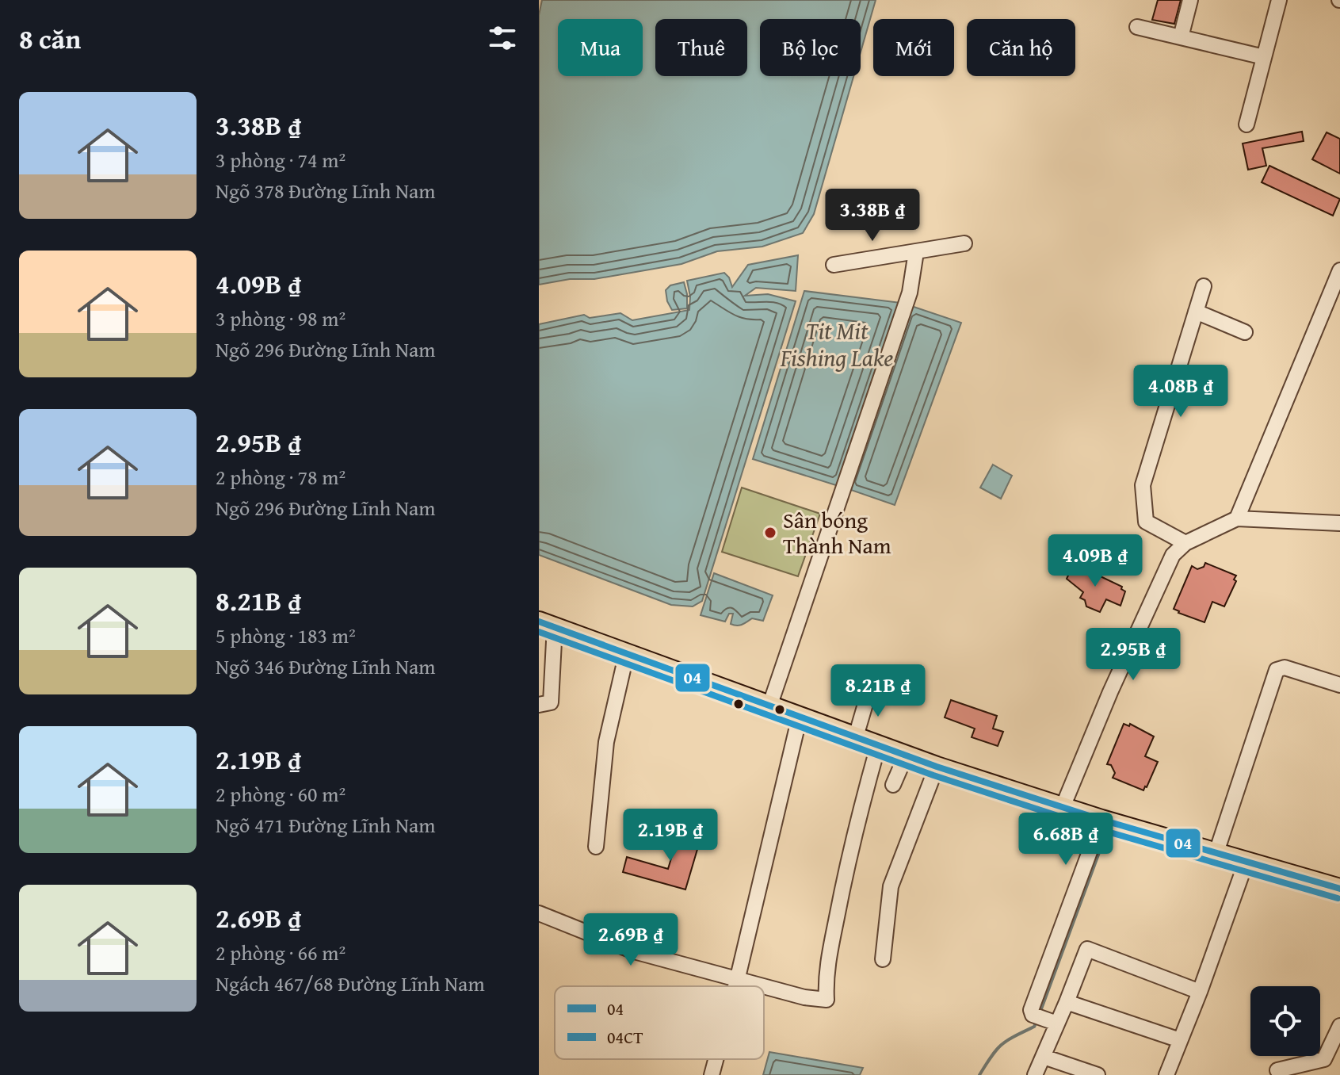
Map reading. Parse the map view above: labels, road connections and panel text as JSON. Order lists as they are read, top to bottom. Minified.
{"water":["Tit Mit Fishing Lake"],"places":["Sân bóng Thành Nam"],"lines":["transit line 04","transit line 04CT"],"legend":["04","04CT"],"page":{"heading":"8 căn","chip":["Mua","Thuê","Bộ lọc","Mới","Căn hộ"],"list":[{"name":"3.38B ₫","note":"3 phòng · 74 m² · Ngõ 378 Đường Lĩnh Nam"},{"name":"4.09B ₫","note":"3 phòng · 98 m² · Ngõ 296 Đường Lĩnh Nam"},{"name":"2.95B ₫","note":"2 phòng · 78 m² · Ngõ 296 Đường Lĩnh Nam"},{"name":"8.21B ₫","note":"5 phòng · 183 m² · Ngõ 346 Đường Lĩnh Nam"},{"name":"2.19B ₫","note":"2 phòng · 60 m² · Ngõ 471 Đường Lĩnh Nam"},{"name":"2.69B ₫","note":"2 phòng · 66 m² · Ngách 467/68 Đường Lĩnh Nam"}],"price":["3.38B ₫","4.08B ₫","4.09B ₫","2.95B ₫","8.21B ₫","2.19B ₫","6.68B ₫","2.69B ₫"]}}
